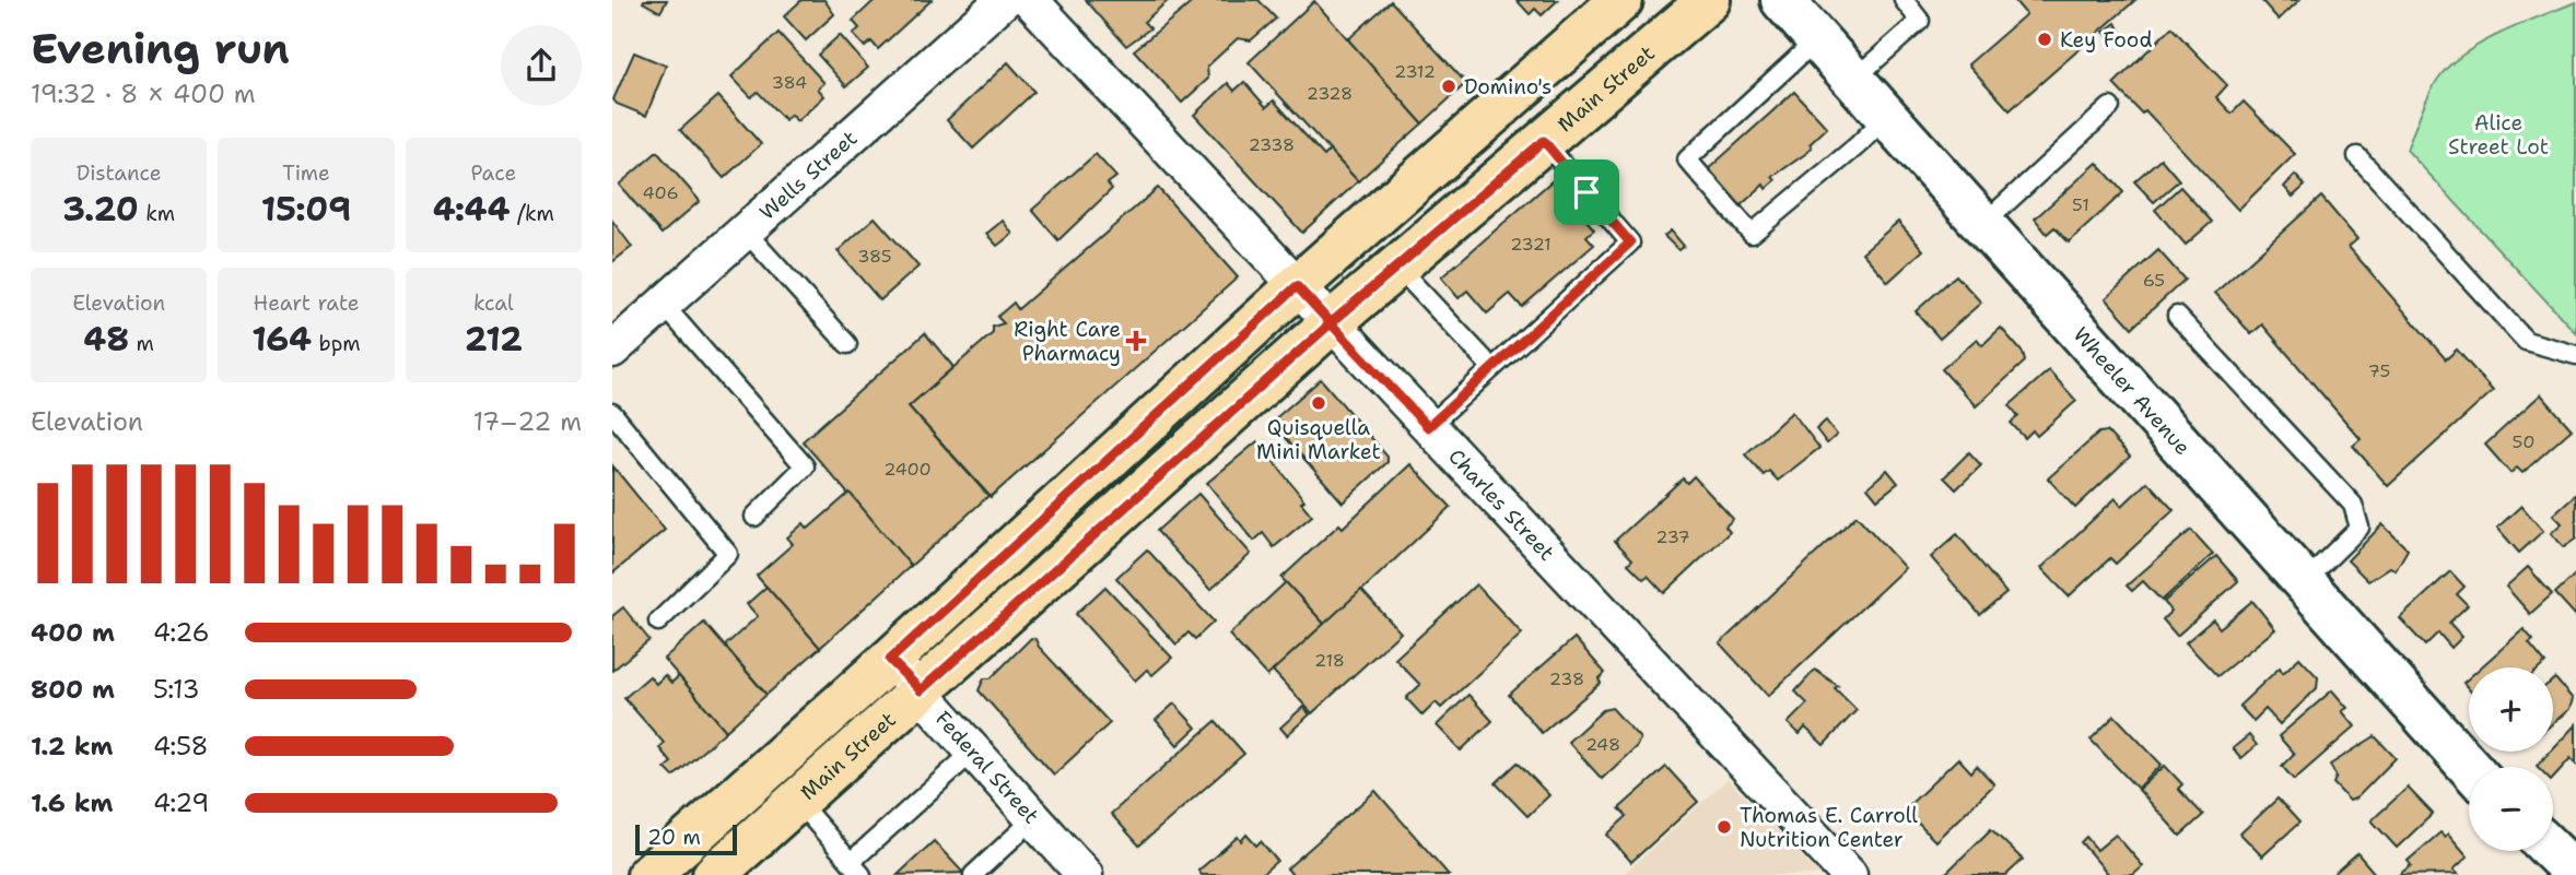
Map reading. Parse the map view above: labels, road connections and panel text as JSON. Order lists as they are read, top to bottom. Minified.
{"streets":{"main road":["Main Street"],"street":["Wells Street","Wheeler Avenue","Charles Street","Federal Street"]},"crossings":[["Main Street","Charles Street"],["Main Street","Federal Street"]],"parks":["Alice Street Lot"],"places":{"other":["Key Food","Domino's","Quisquella Mini Market","Thomas E. Carroll Nutrition Center"],"health":["Right Care Pharmacy"]},"house_numbers":["2312","384","2328","2338","406","51","2321","385","65","75","50","2400","237","218","238","248"],"scale_bar":"20 m","page":{"heading":["Evening run","19:32 · 8 × 400 m"],"stats":[["Distance","3.20 km"],["Time","15:09"],["Pace","4:44 /km"],["Elevation","48 m"],["Heart rate","164 bpm"],["kcal","212"]],"chart":["Elevation","17–22 m"],"list":[{"name":"400 m","note":"4:26"},{"name":"800 m","note":"5:13"},{"name":"1.2 km","note":"4:58"},{"name":"1.6 km","note":"4:29"}],"map_buttons":["+","−"],"scale":"20 m"}}
